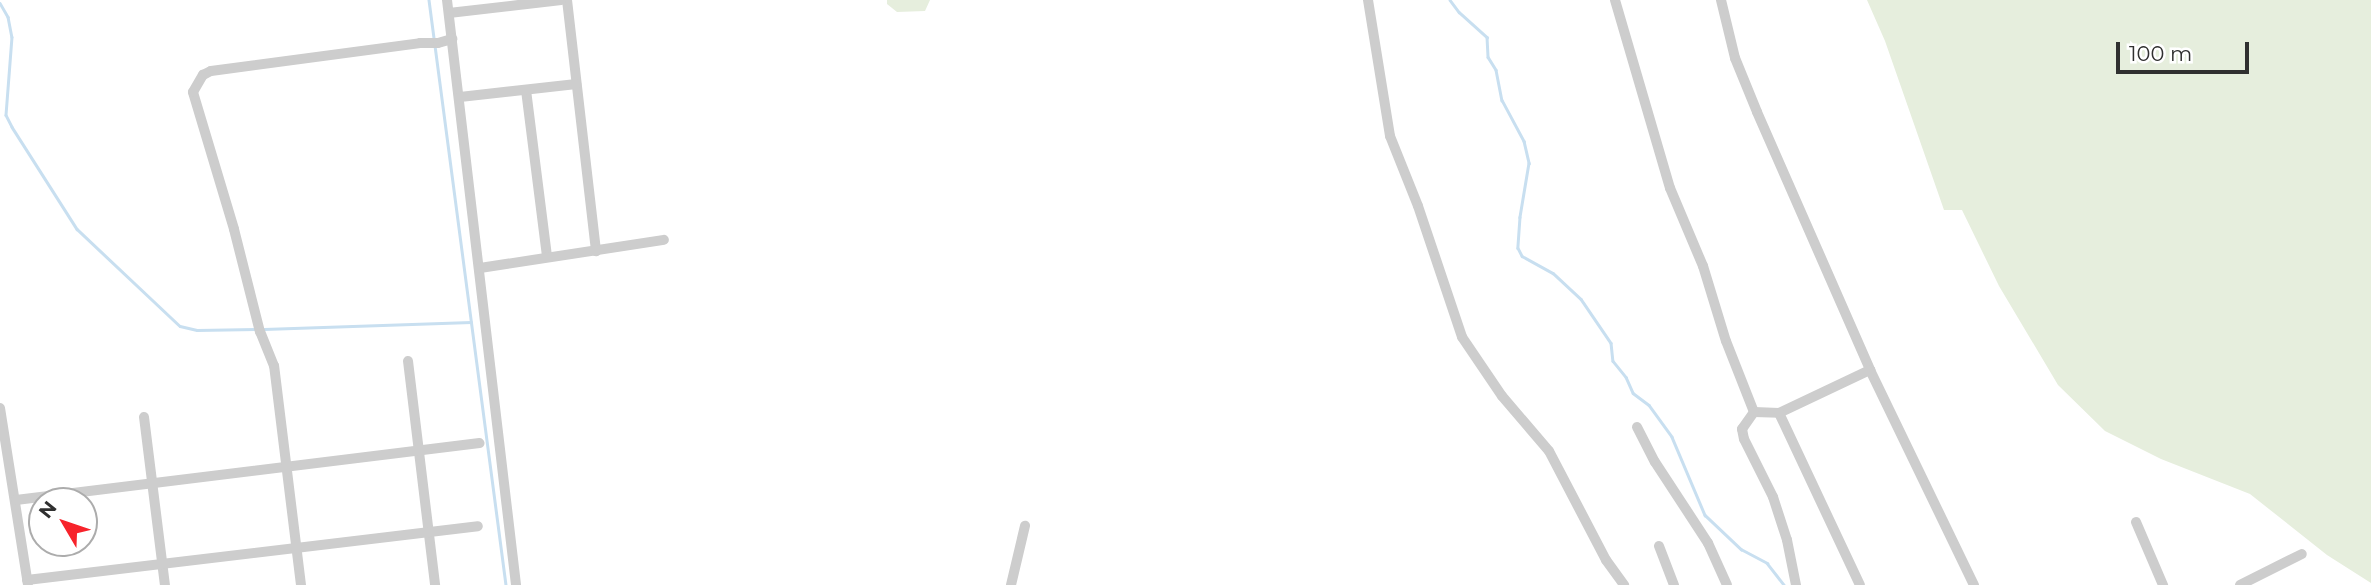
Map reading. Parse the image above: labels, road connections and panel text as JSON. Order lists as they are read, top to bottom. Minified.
{"scale_bar":"100 m","north":"top left"}
